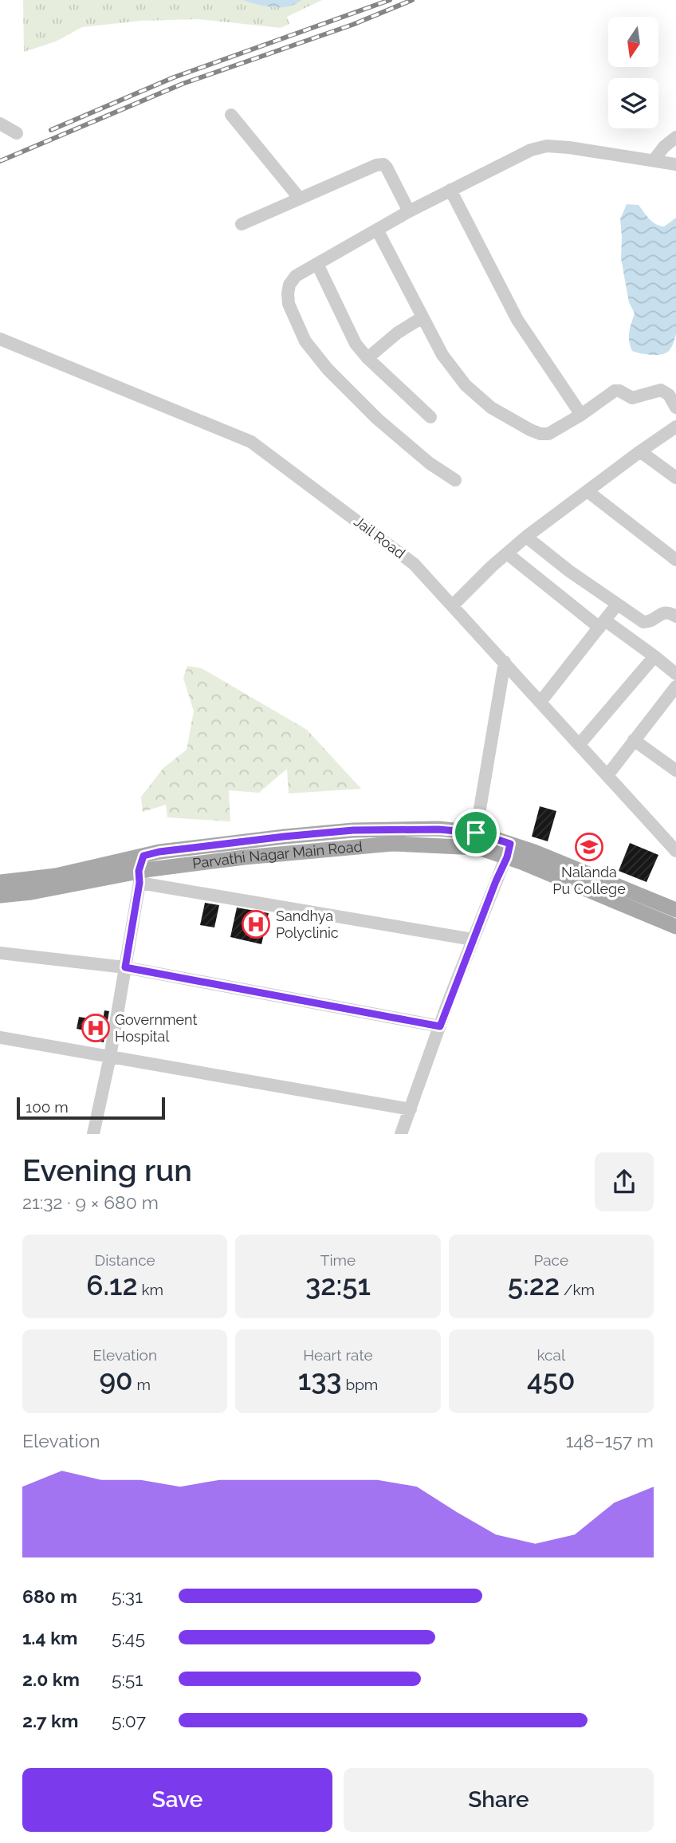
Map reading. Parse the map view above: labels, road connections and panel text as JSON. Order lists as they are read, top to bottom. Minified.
{"streets":{"main road":["Parvathi Nagar Main Road"],"street":["Jail Road"]},"places":{"school or university":["Nalanda Pu College"],"hospital":["Sandhya Polyclinic","Government Hospital"]},"scale_bar":"100 m","north":"bottom","page":{"scale":"100 m","heading":["Evening run","21:32 · 9 × 680 m"],"stats":[["Distance","6.12 km"],["Time","32:51"],["Pace","5:22 /km"],["Elevation","90 m"],["Heart rate","133 bpm"],["kcal","450"]],"chart":["Elevation","148–157 m"],"list":[{"name":"680 m","note":"5:31"},{"name":"1.4 km","note":"5:45"},{"name":"2.0 km","note":"5:51"},{"name":"2.7 km","note":"5:07"}],"buttons":["Save","Share"]}}
